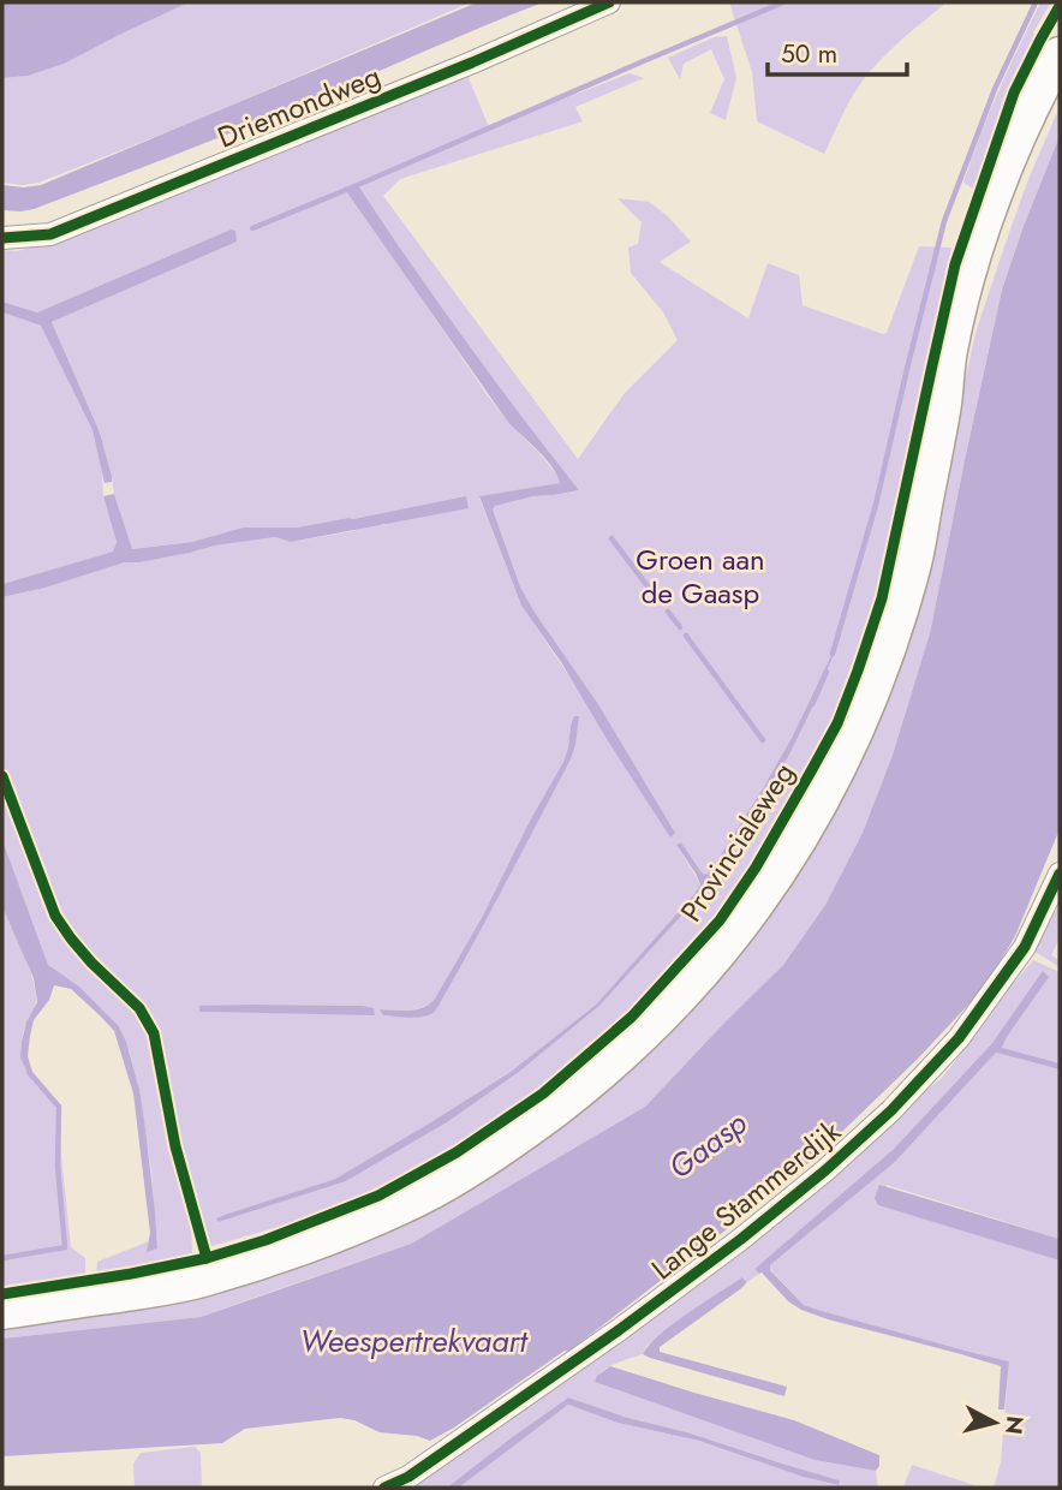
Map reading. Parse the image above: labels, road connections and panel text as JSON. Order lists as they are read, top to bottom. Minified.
{"streets":{"main road":["Provincialeweg"],"street":["Driemondweg","Lange Stammerdijk"]},"water":["Gaasp","Weespertrekvaart"],"parks":["Groen aan de Gaasp"],"scale_bar":"50 m","north":"right"}
